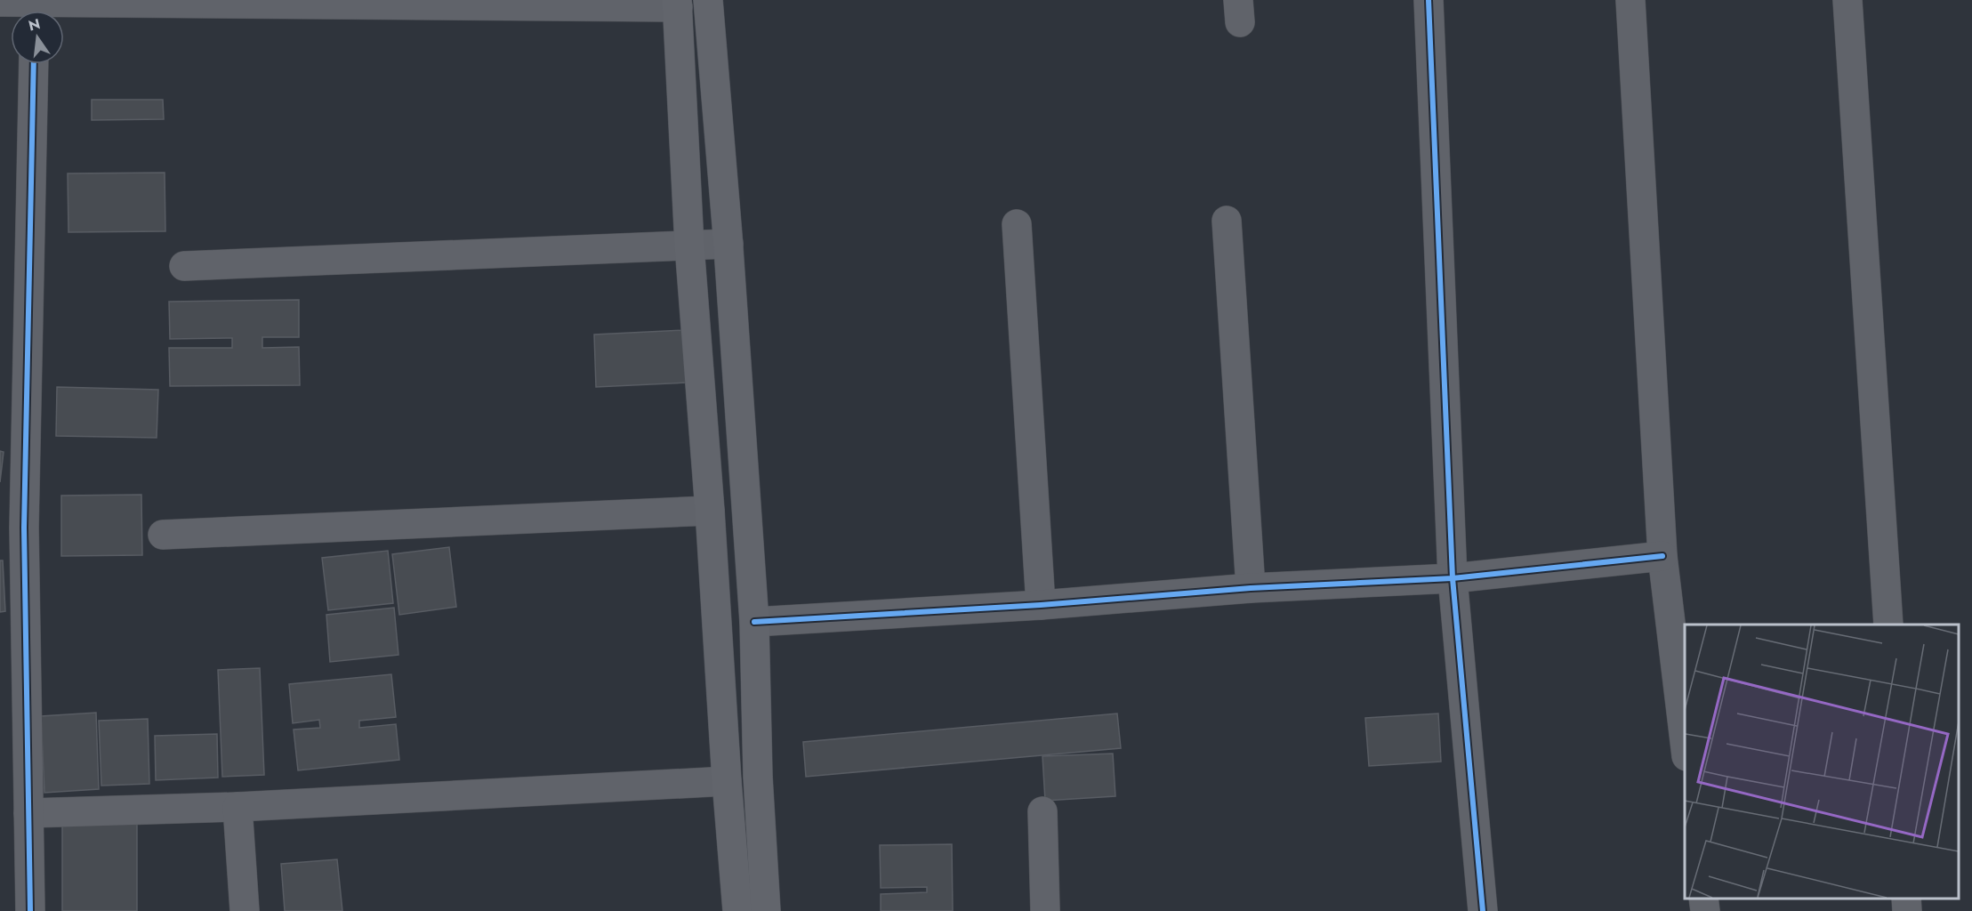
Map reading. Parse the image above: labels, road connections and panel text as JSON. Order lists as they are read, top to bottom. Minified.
{"north":"top"}
